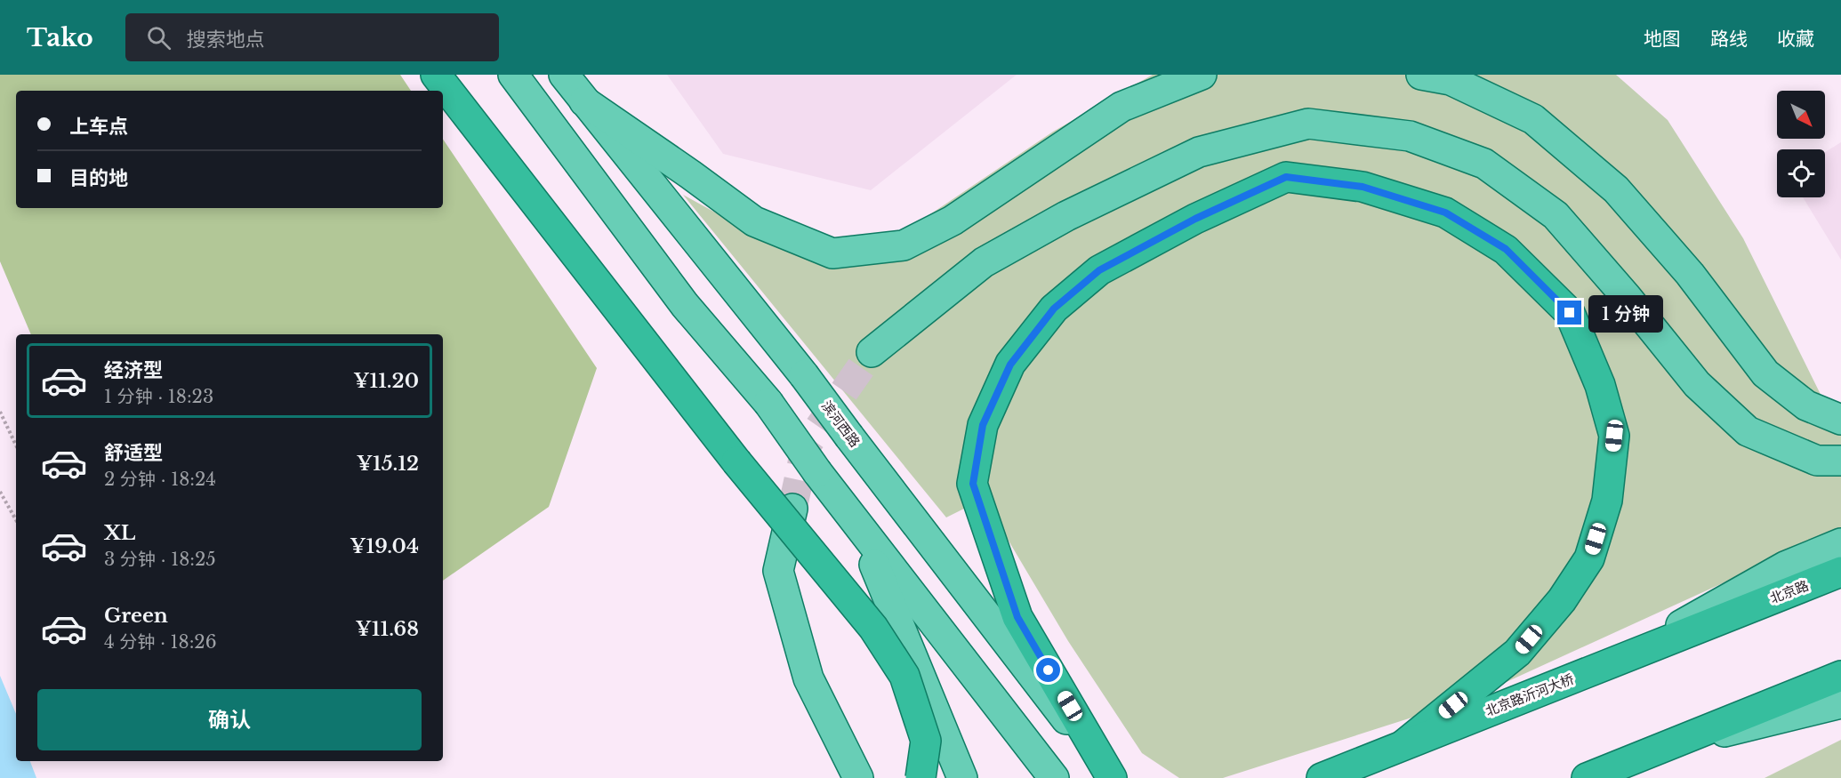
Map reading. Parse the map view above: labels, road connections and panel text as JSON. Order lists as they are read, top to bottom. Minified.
{"streets":{"highway":["北京路","北京路沂河大桥"],"main road":["滨河西路"]},"crossings":[["北京路","北京路沂河大桥"]],"north":"bottom right","page":{"header":"Tako","search":"搜索地点","nav":["地图","路线","收藏"],"banner":["上车点","目的地"],"bubble":"1 分钟","list":[{"name":"经济型","note":"1 分钟 · 18:23","value":"¥11.20"},{"name":"舒适型","note":"2 分钟 · 18:24","value":"¥15.12"},{"name":"XL","note":"3 分钟 · 18:25","value":"¥19.04"},{"name":"Green","note":"4 分钟 · 18:26","value":"¥11.68"}],"buttons":"确认"}}
